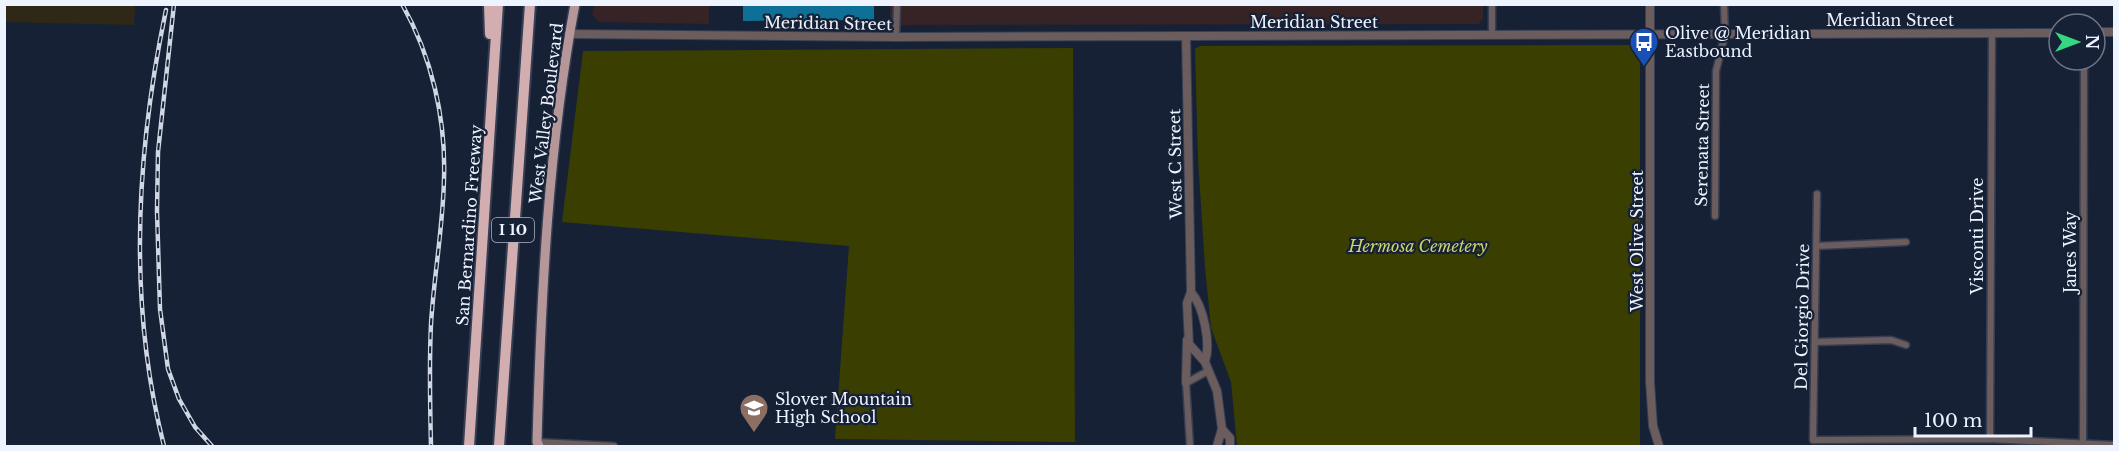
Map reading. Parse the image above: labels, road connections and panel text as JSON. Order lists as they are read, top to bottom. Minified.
{"streets":{"highway":["San Bernardino Freeway","I 10"],"main road":["West Valley Boulevard"],"street":["Meridian Street","Serenata Street","West C Street","Visconti Drive","West Olive Street","Janes Way","Del Giorgio Drive"]},"crossings":[["Meridian Street","West Valley Boulevard"],["Meridian Street","Serenata Street"],["Meridian Street","West C Street"],["Meridian Street","Visconti Drive"],["Meridian Street","West Olive Street"],["Visconti Drive","Del Giorgio Drive"]],"parks":["Hermosa Cemetery"],"places":{"bus stop":["Olive @ Meridian Eastbound"],"school or university":["Slover Mountain High School"]},"scale_bar":"100 m","north":"right"}
